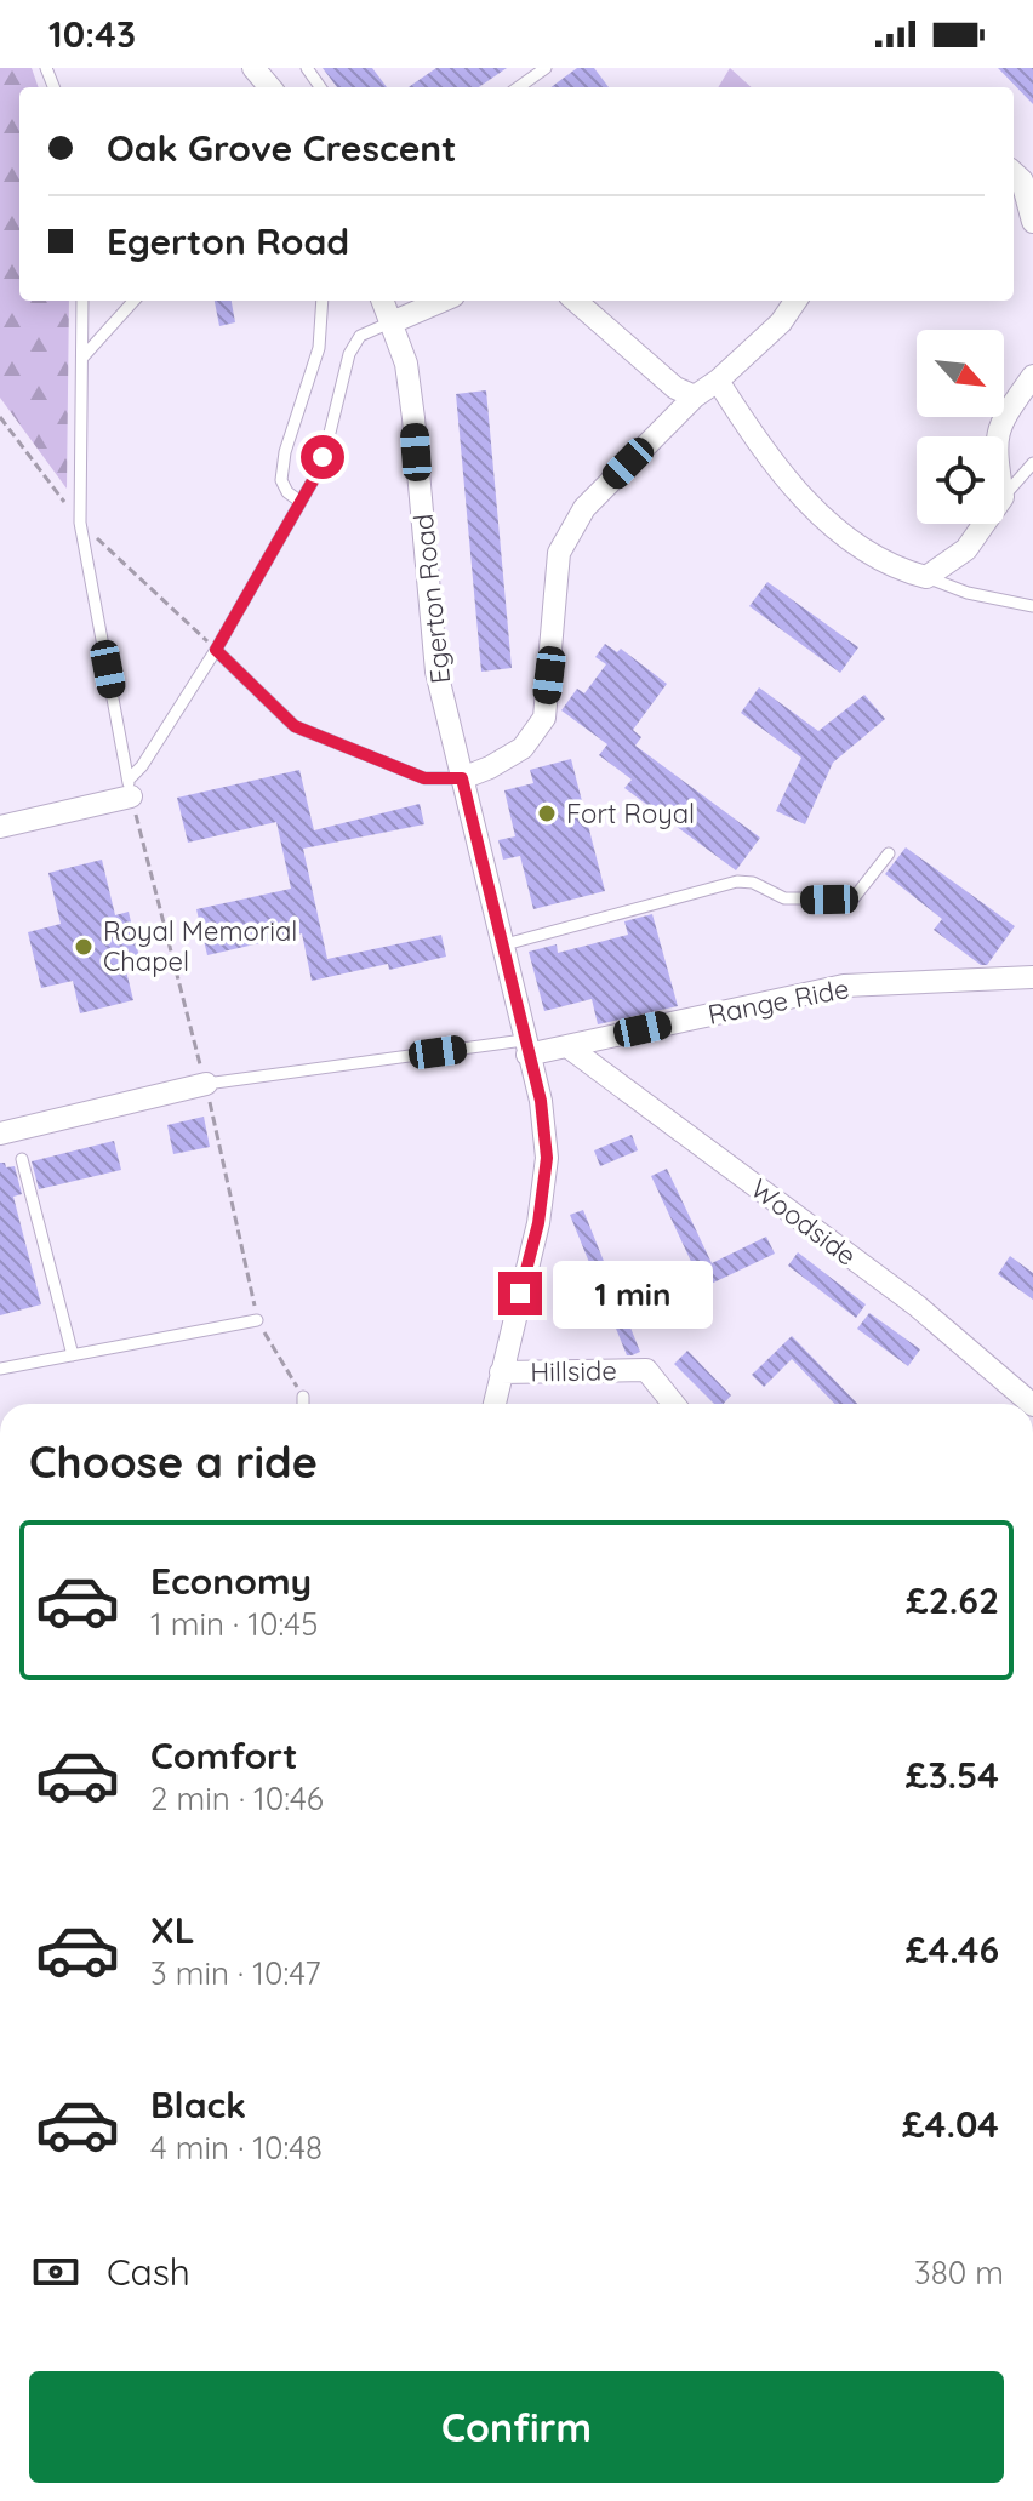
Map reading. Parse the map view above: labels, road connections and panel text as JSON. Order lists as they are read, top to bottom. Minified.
{"streets":{"street":["Egerton Road","Range Ride","Woodside","Hillside"]},"crossings":[["Egerton Road","Range Ride"],["Egerton Road","Hillside"],["Range Ride","Woodside"]],"places":["Fort Royal","Royal Memorial Chapel"],"north":"bottom right","page":{"status":"10:43","banner":["Oak Grove Crescent","Egerton Road"],"bubble":"1 min","heading":"Choose a ride","list":[{"name":"Economy","note":"1 min · 10:45","value":"£2.62"},{"name":"Comfort","note":"2 min · 10:46","value":"£3.54"},{"name":"XL","note":"3 min · 10:47","value":"£4.46"},{"name":"Black","note":"4 min · 10:48","value":"£4.04"}],"pay":["Cash","380 m"],"buttons":"Confirm"}}
